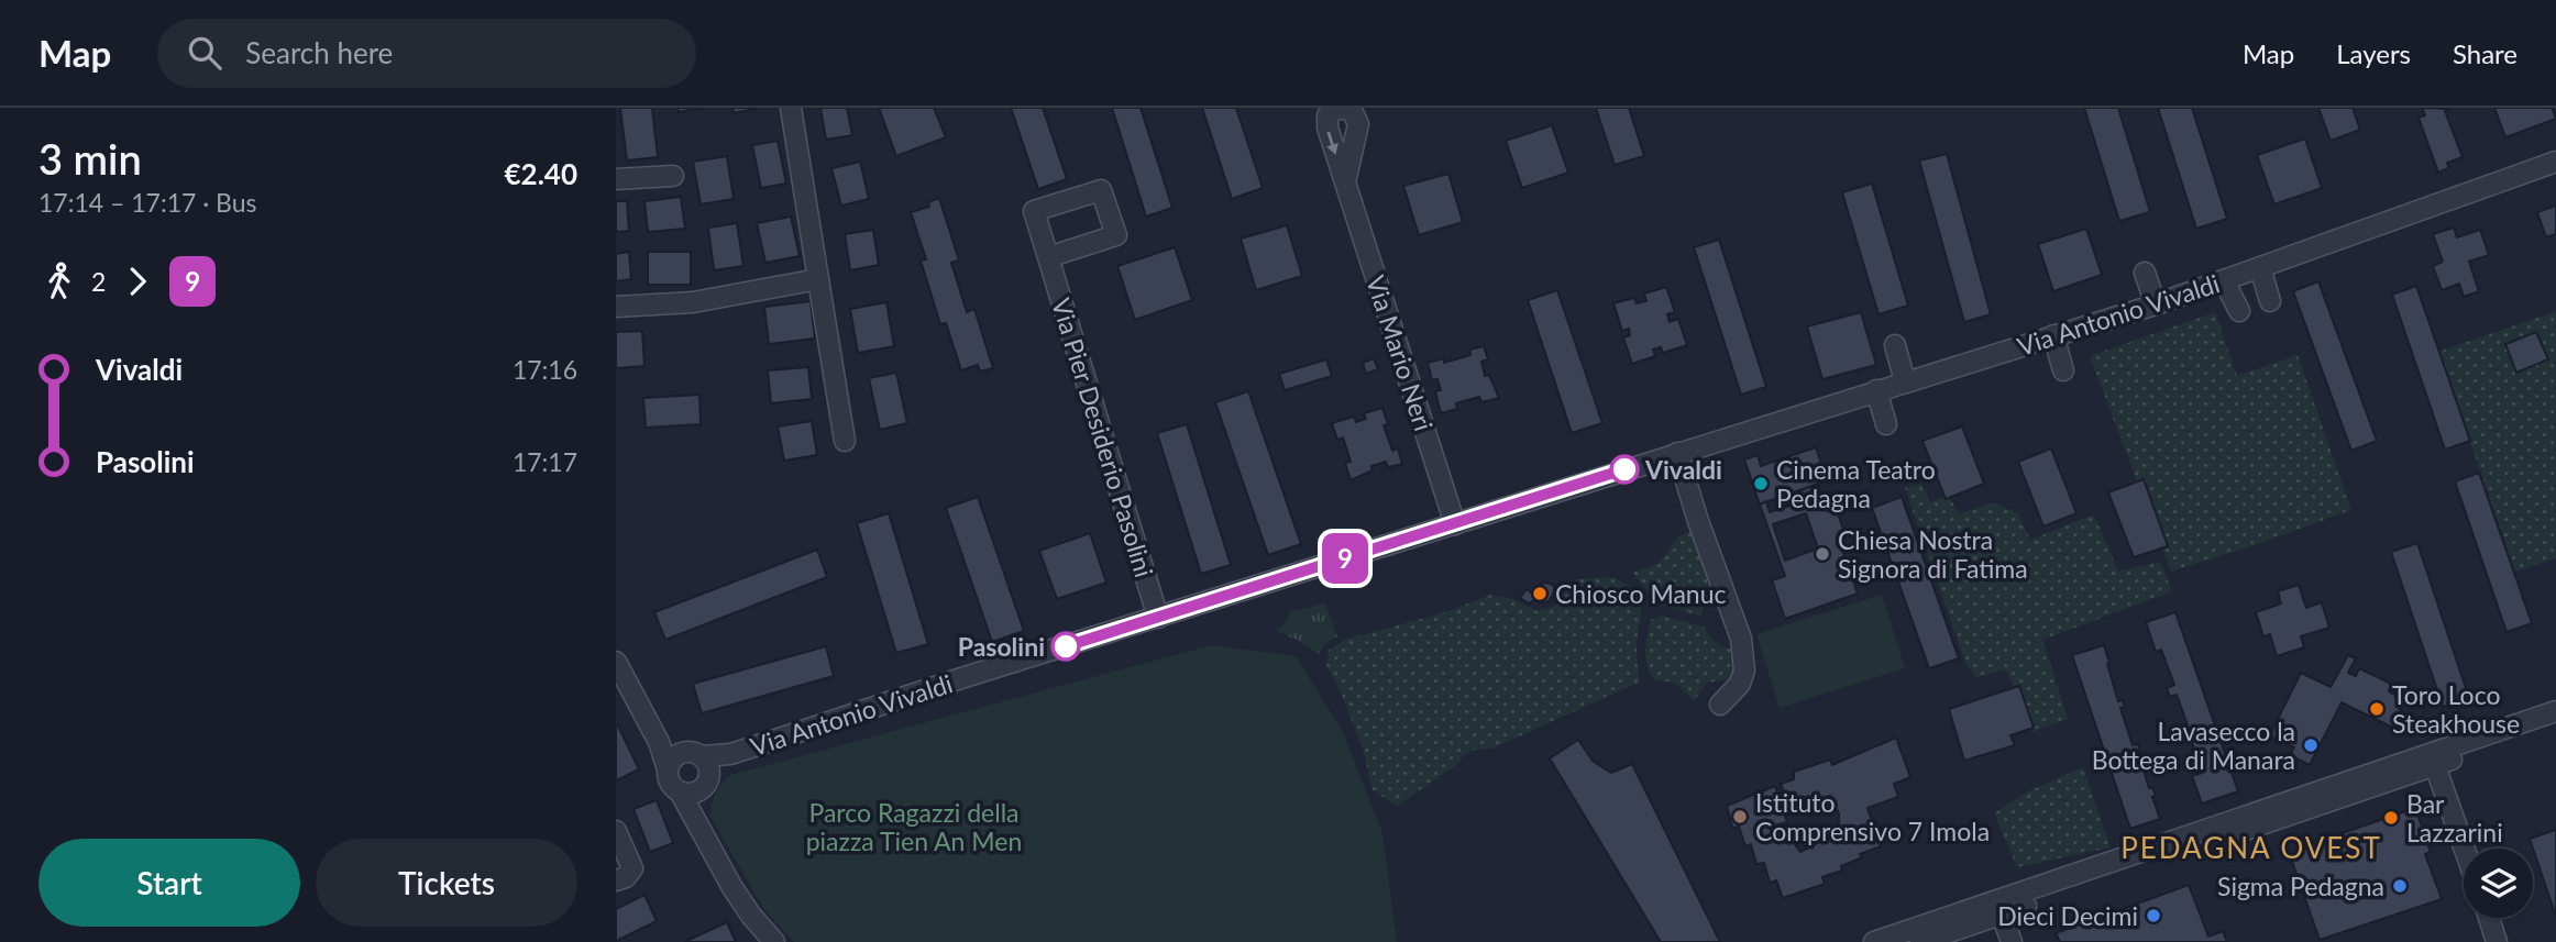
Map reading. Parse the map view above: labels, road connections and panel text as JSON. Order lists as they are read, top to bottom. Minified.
{"streets":{"street":["Via Antonio Vivaldi","Via Mario Neri","Via Pier Desiderio Pasolini"]},"crossings":[["Via Antonio Vivaldi","Via Mario Neri"],["Via Antonio Vivaldi","Via Pier Desiderio Pasolini"]],"districts":["PEDAGNA OVEST"],"parks":["Parco Ragazzi della piazza Tien An Men"],"places":["Vivaldi","Cinema Teatro Pedagna","Chiesa Nostra Signora di Fatima","Chiosco Manuc","Pasolini","Toro Loco Steakhouse","Lavasecco la Bottega di Manara","Istituto Comprensivo 7 Imola","Bar Lazzarini","Sigma Pedagna","Dieci Decimi"],"lines":["bus line 9"],"page":{"header":"Map","search":"Search here","nav":["Map","Layers","Share"],"heading":["3 min","17:14 – 17:17 · Bus","€2.40"],"on_map":"9","legs":["2","9"],"list":[{"name":"Vivaldi","value":"17:16"},{"name":"Pasolini","value":"17:17"}],"buttons":["Start","Tickets"]}}
